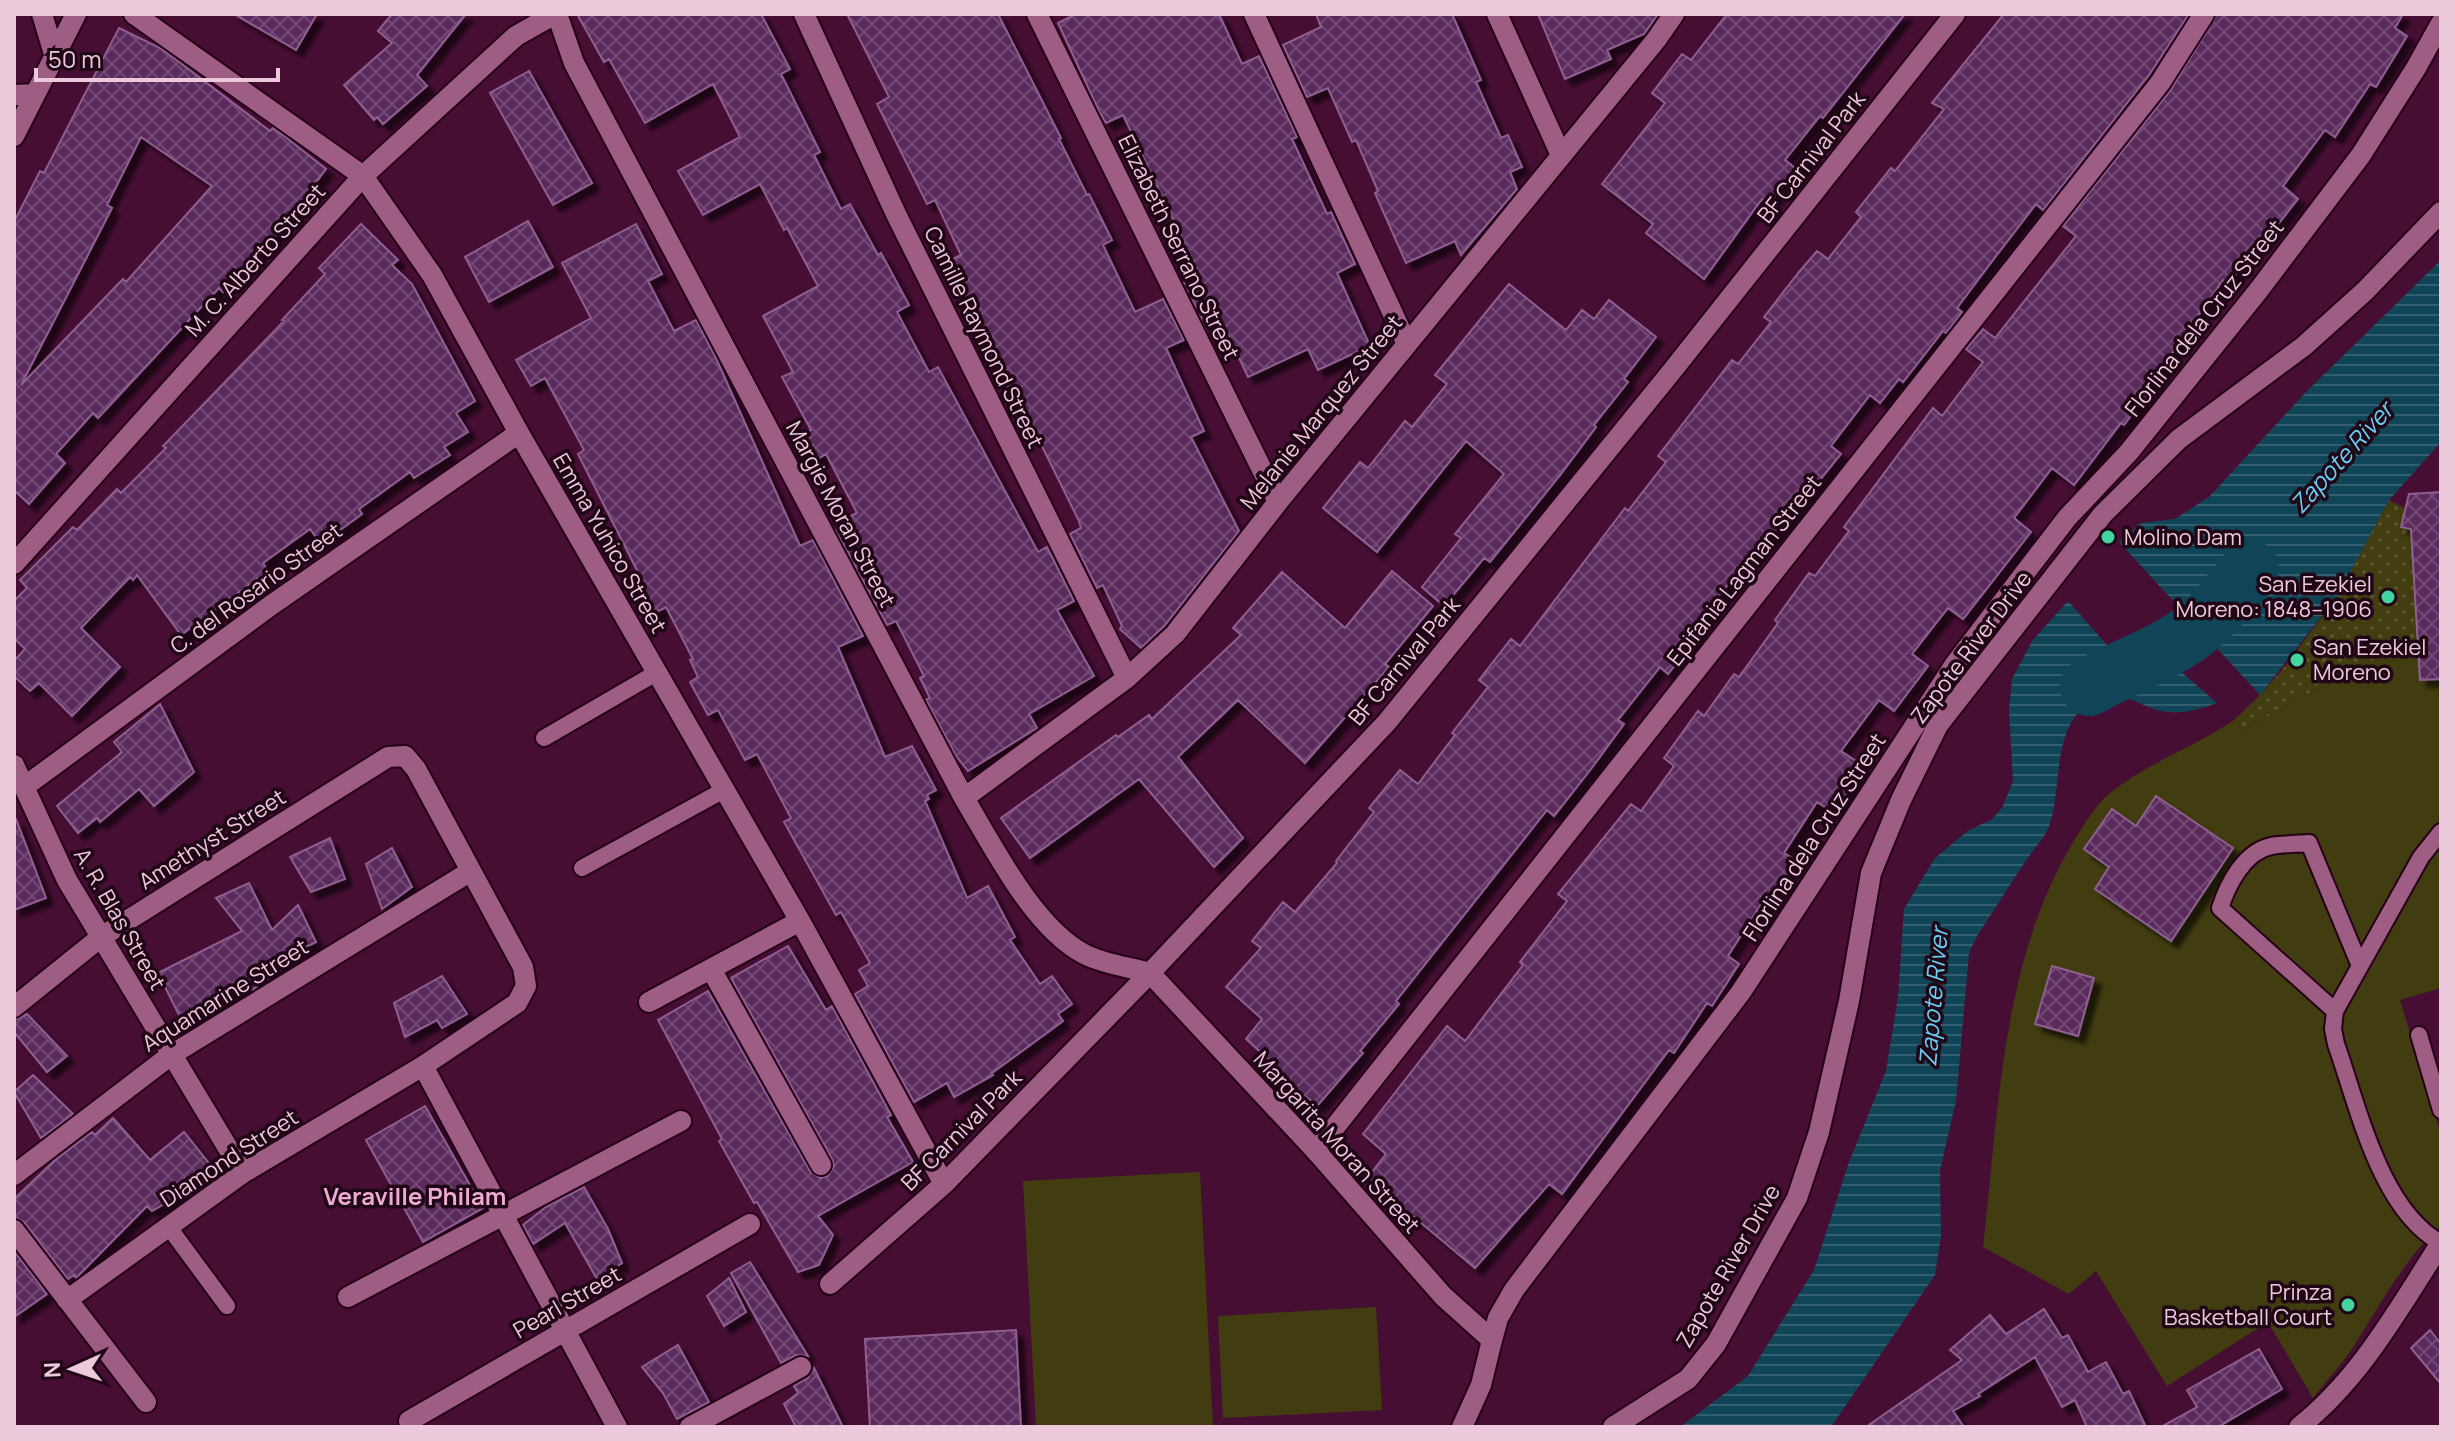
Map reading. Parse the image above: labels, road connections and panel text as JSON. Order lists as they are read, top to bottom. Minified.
{"streets":{"street":["BF Carnival Park","Elizabeth Serrano Street","M. C. Alberto Street","Florlina dela Cruz Street","Camille Raymond Street","Melanie Marquez Street","Margie Moran Street","Emma Yuhico Street","Epifania Lagman Street","C. del Rosario Street","Zapote River Drive","Amethyst Street","A. R. Blas Street","Aquamarine Street","Margarita Moran Street","Diamond Street","Pearl Street"]},"crossings":[["BF Carnival Park","Margie Moran Street"],["BF Carnival Park","Emma Yuhico Street"],["BF Carnival Park","Margarita Moran Street"],["Elizabeth Serrano Street","Melanie Marquez Street"],["M. C. Alberto Street","Margie Moran Street"],["M. C. Alberto Street","Emma Yuhico Street"],["Florlina dela Cruz Street","Margarita Moran Street"],["Camille Raymond Street","Melanie Marquez Street"],["Melanie Marquez Street","Margie Moran Street"],["Margie Moran Street","Margarita Moran Street"],["Emma Yuhico Street","C. del Rosario Street"],["Epifania Lagman Street","Margarita Moran Street"],["C. del Rosario Street","A. R. Blas Street"],["Amethyst Street","A. R. Blas Street"],["Amethyst Street","Aquamarine Street"],["Amethyst Street","Diamond Street"],["A. R. Blas Street","Aquamarine Street"],["A. R. Blas Street","Diamond Street"],["Aquamarine Street","Diamond Street"]],"districts":["Veraville Philam"],"water":["Zapote River"],"places":["Molino Dam","San Ezekiel Moreno: 1848–1906","San Ezekiel Moreno","Prinza Basketball Court"],"scale_bar":"50 m","north":"left"}
